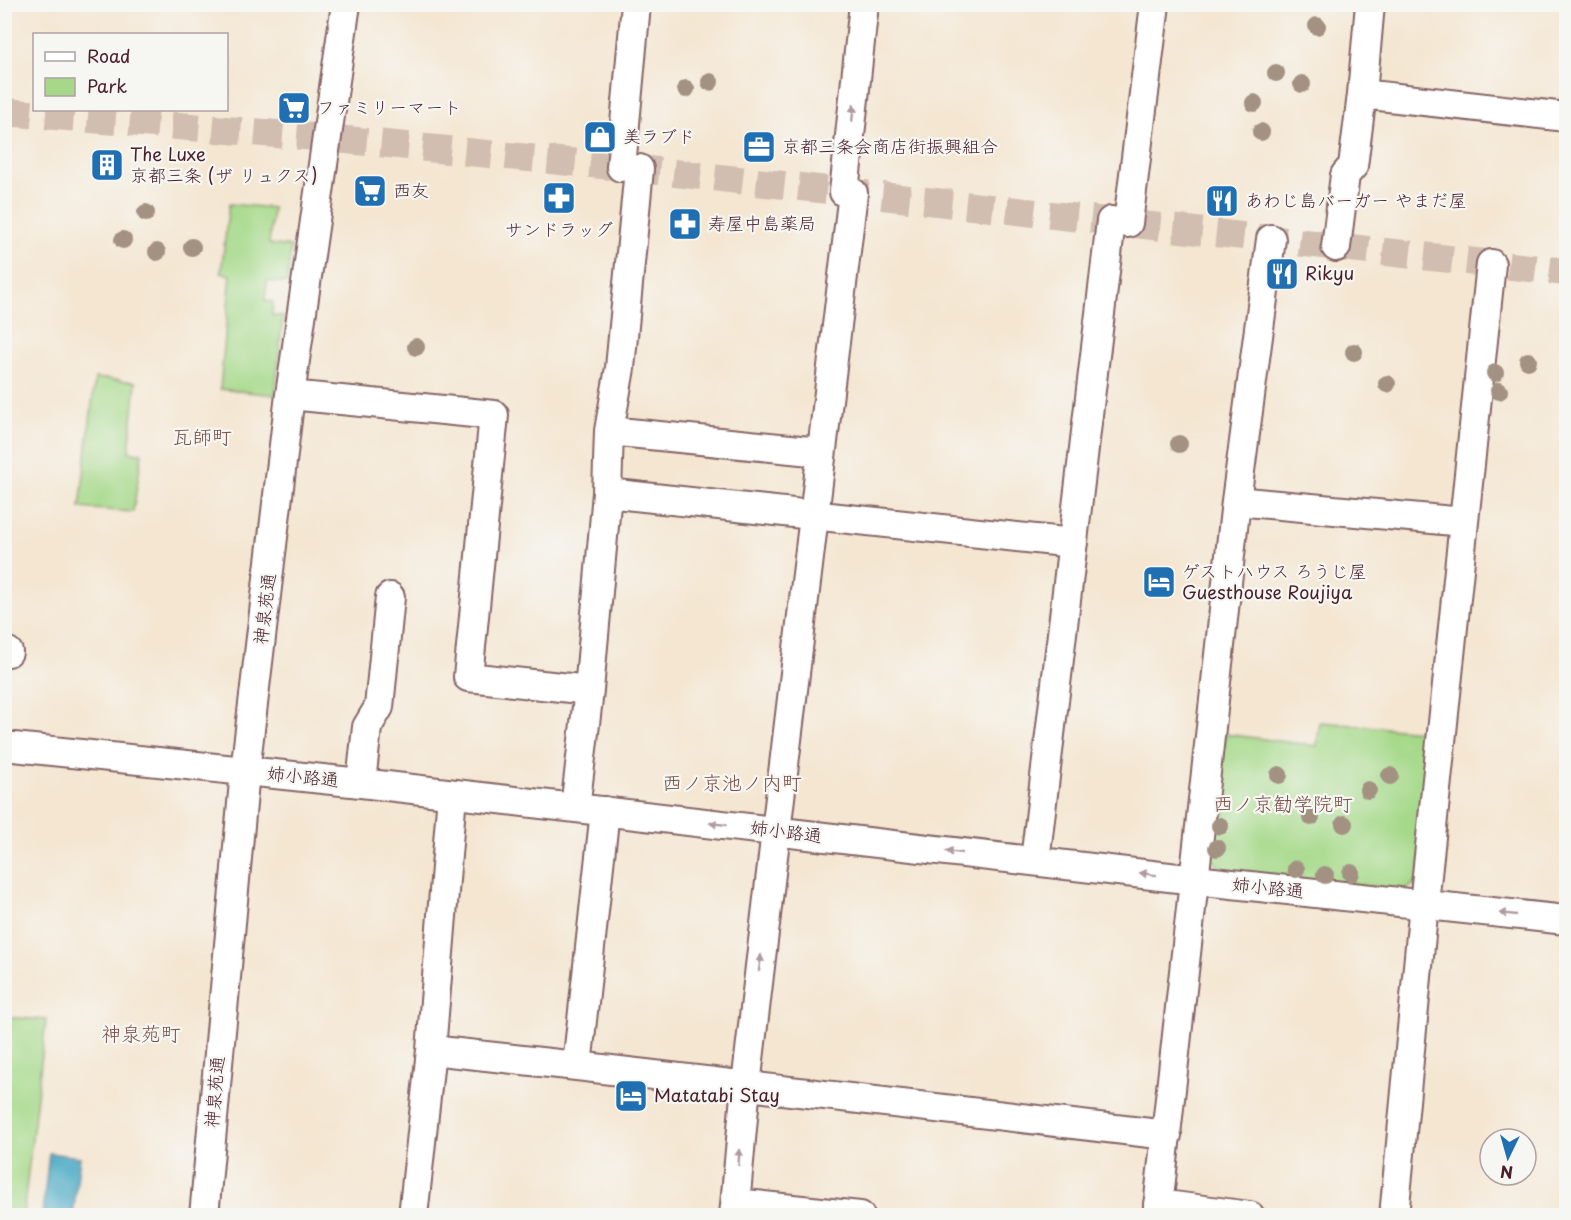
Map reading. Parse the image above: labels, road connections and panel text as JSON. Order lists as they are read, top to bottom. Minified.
{"streets":{"street":["神泉苑通","姉小路通"]},"crossings":[["神泉苑通","姉小路通"]],"districts":["瓦師町","西ノ京池ノ内町","西ノ京勧学院町","神泉苑町"],"places":{"supermarket":["ファミリーマート","西友"],"shop":["美ラブド"],"office":["京都三条会商店街振興組合"],"building":["The Luxe 京都三条 (ザ リュクス)"],"pharmacy":["サンドラッグ","寿屋中島薬局"],"restaurant":["あわじ島バーガー やまだ屋","Rikyu"],"hotel":["ゲストハウス ろうじ屋 Guesthouse Roujiya","Matatabi Stay"]},"legend":["Road","Park"],"north":"bottom"}
